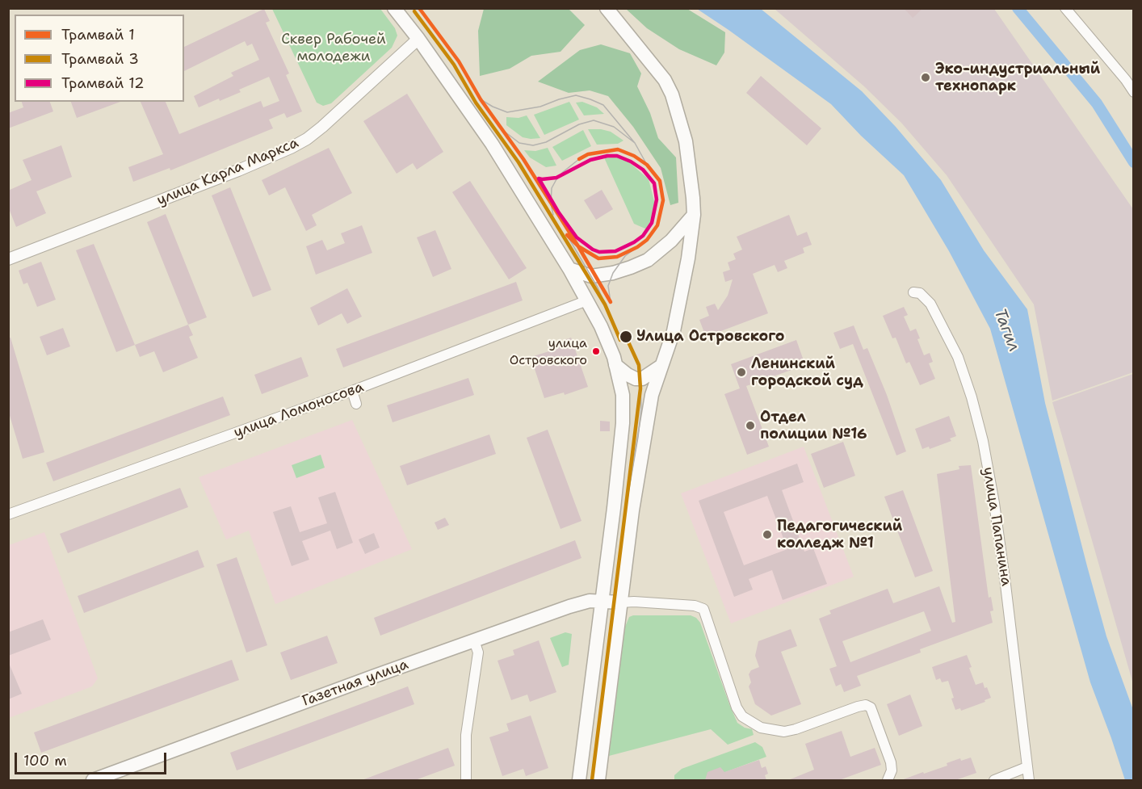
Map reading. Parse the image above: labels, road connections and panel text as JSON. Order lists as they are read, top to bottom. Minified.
{"streets":{"main road":["Газетная улица"],"street":["улица Карла Маркса","улица Ломоносова","улица Папанина"]},"water":["Тагил"],"parks":["Сквер Рабочей молодежи"],"places":["Эко-индустриальный технопарк","Улица Островского","улица Островского","Ленинский городской суд","Отдел полиции №16","Педагогический колледж №1"],"lines":["tram line 1","tram line 3","tram line 12"],"legend":["Трамвай 1","Трамвай 3","Трамвай 12"],"scale_bar":"100 m"}
